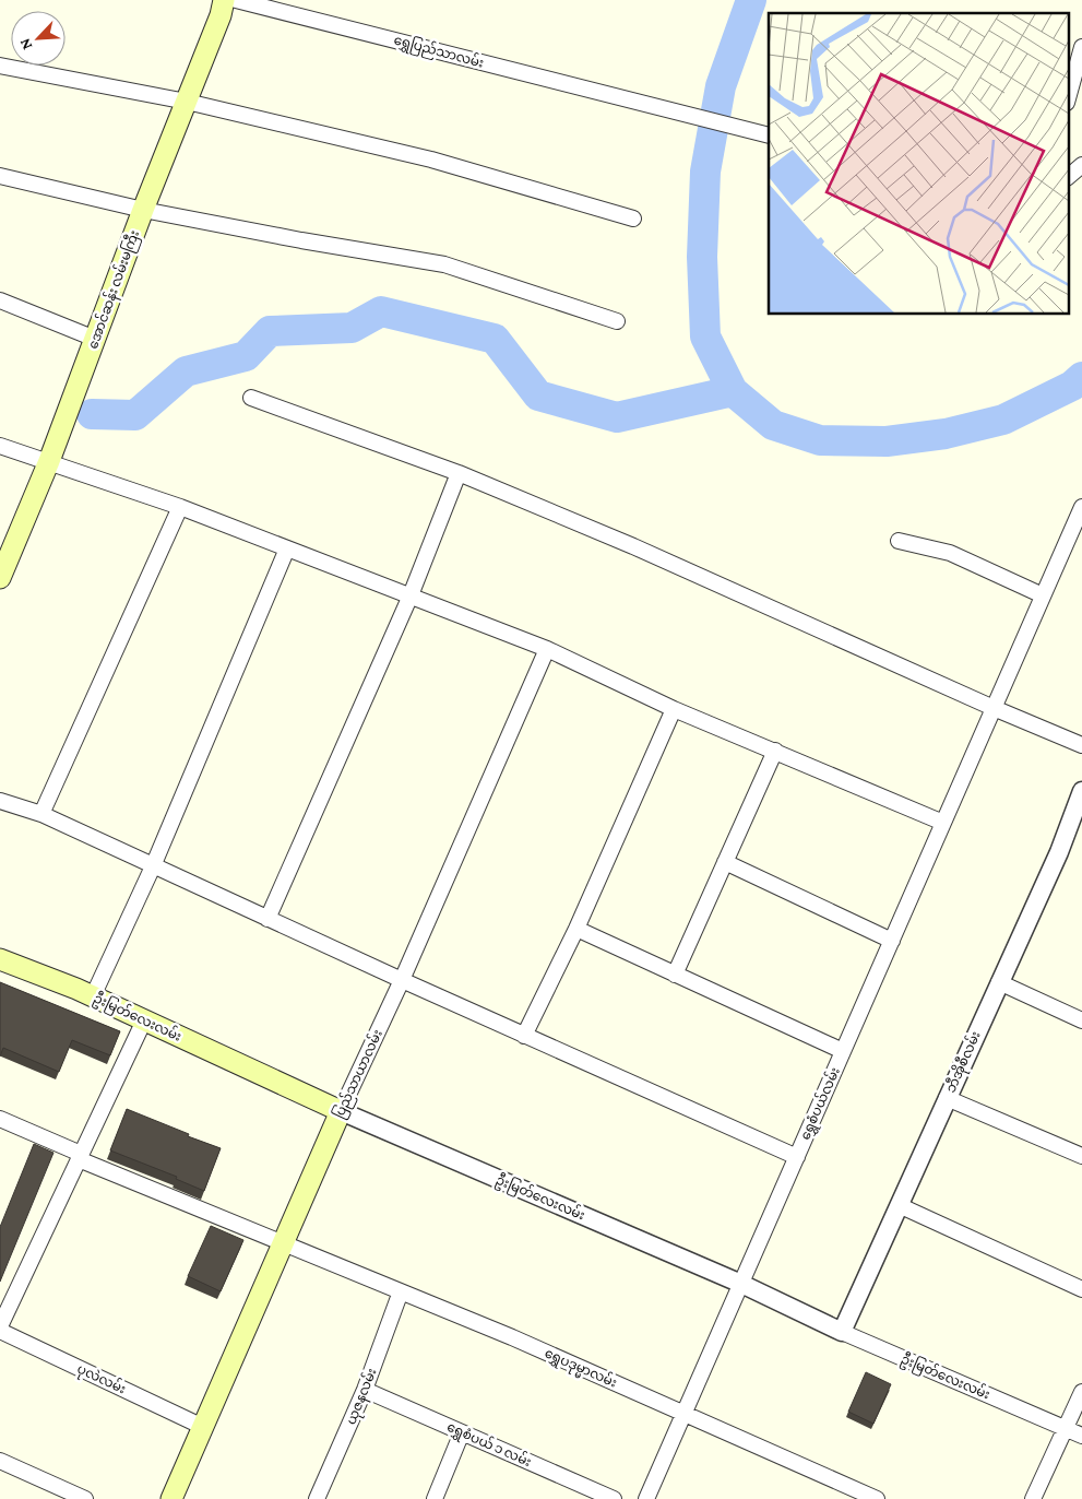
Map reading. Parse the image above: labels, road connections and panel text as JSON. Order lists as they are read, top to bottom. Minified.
{"streets":{"main road":["အောင်ဆန်း လမ်းမကြီး","ဦးမြတ်လေးလမ်း","ပြည်သာယာလမ်း"],"street":["ရွှေပြည်သာလမ်း","ဘီအိုစီလမ်း","ရွှေစံပယ်လမ်း","ရွှေပဒုမ္မာလမ်း","ပုလဲလမ်း","ယုဇနလမ်း","ရွှေစံပယ် ၁ လမ်း"]},"crossings":[["ဦးမြတ်လေးလမ်း","ဘီအိုစီလမ်း"],["ဦးမြတ်လေးလမ်း","ပြည်သာယာလမ်း"],["ဦးမြတ်လေးလမ်း","ရွှေစံပယ်လမ်း"],["ပြည်သာယာလမ်း","ရွှေပဒုမ္မာလမ်း"],["ပြည်သာယာလမ်း","ပုလဲလမ်း"],["ရွှေစံပယ်လမ်း","ရွှေပဒုမ္မာလမ်း"],["ရွှေပဒုမ္မာလမ်း","ယုဇနလမ်း"],["ယုဇနလမ်း","ရွှေစံပယ် ၁ လမ်း"]],"north":"bottom left"}
